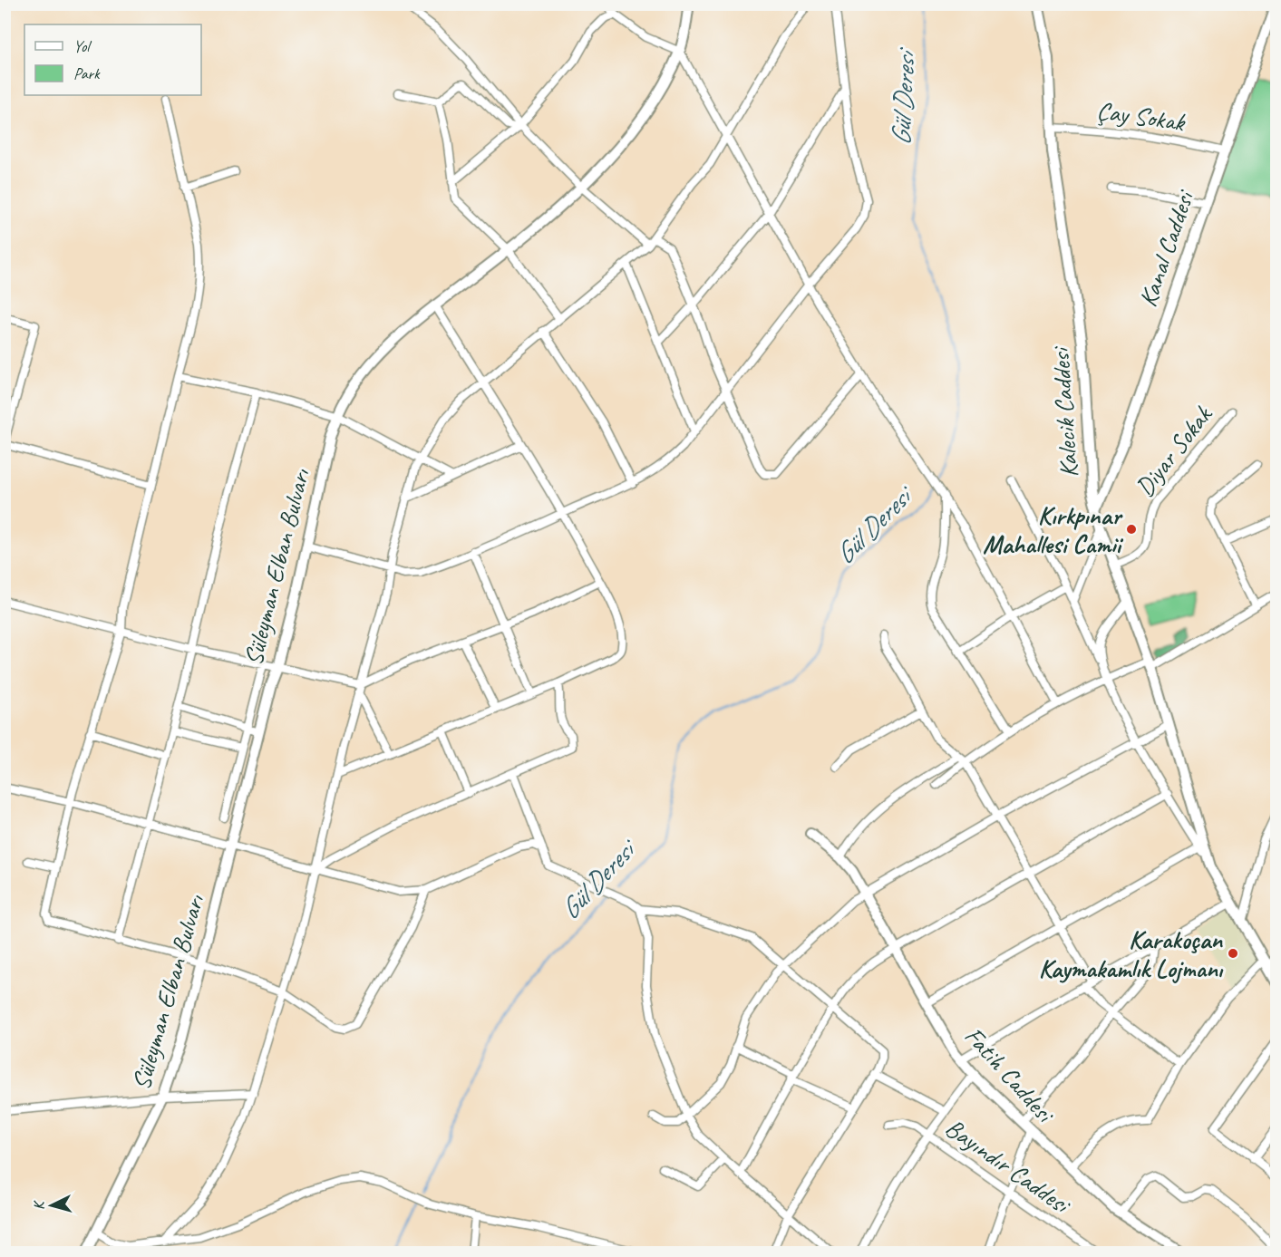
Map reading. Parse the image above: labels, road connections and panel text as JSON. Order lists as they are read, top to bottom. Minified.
{"streets":{"street":["Çay Sokak","Kanal Caddesi","Kalecik Caddesi","Diyar Sokak","Süleyman Elban Bulvarı","Fatih Caddesi","Bayındır Caddesi"]},"crossings":[["Çay Sokak","Kanal Caddesi"],["Çay Sokak","Kalecik Caddesi"],["Kanal Caddesi","Kalecik Caddesi"],["Kalecik Caddesi","Diyar Sokak"]],"water":["Gül Deresi"],"places":["Kırkpınar Mahallesi Camii","Karakoçan Kaymakamlık Lojmanı"],"legend":["Yol","Park"],"north":"left"}
